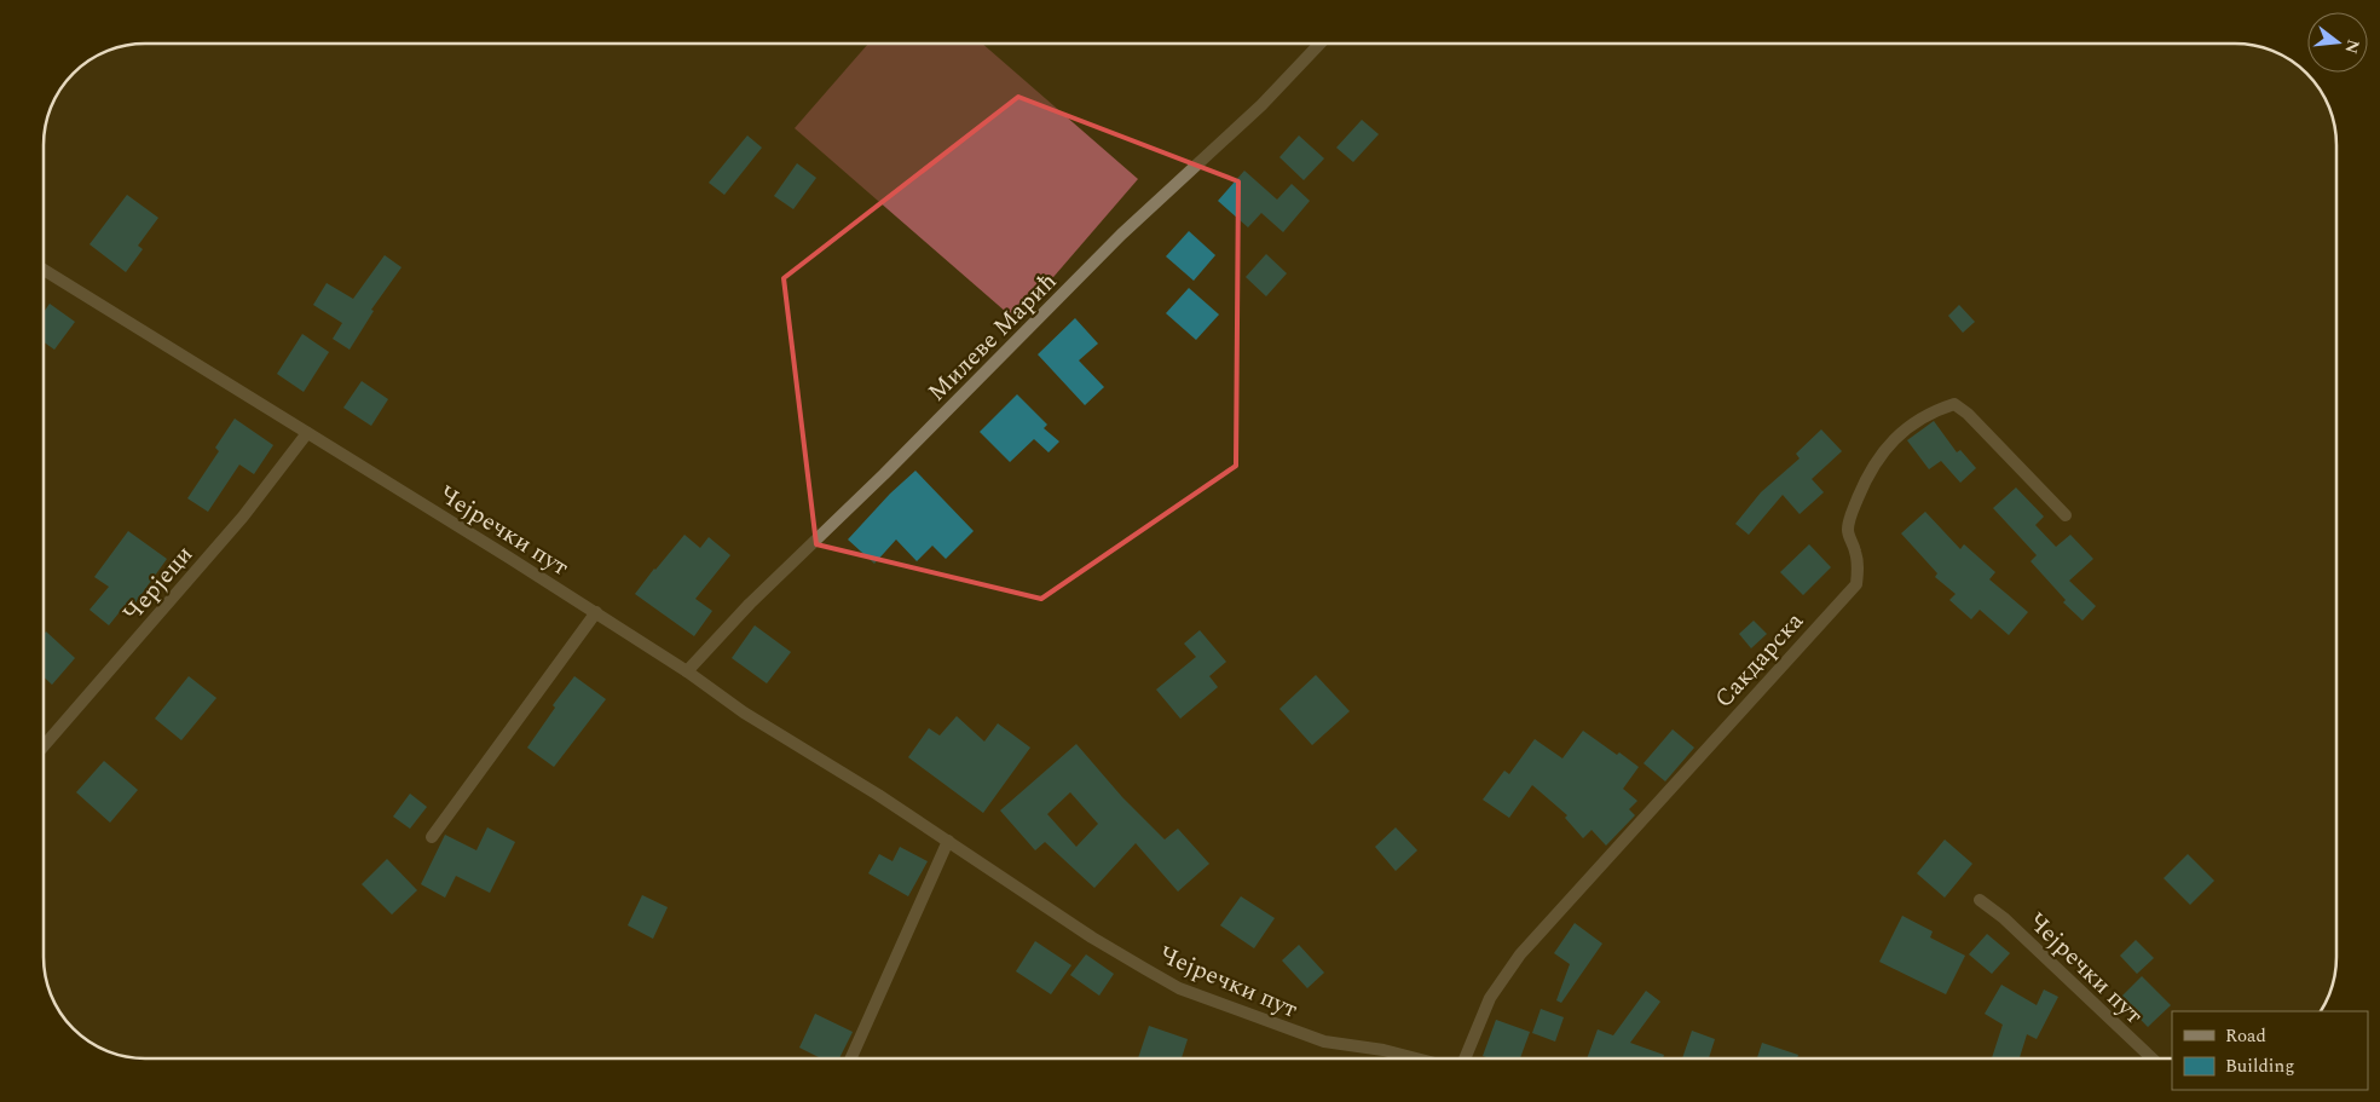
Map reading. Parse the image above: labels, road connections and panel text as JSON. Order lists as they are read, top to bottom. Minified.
{"streets":{"street":["Милеве Мaрић","Чејречки пут","Черјеци","Сакдарска"]},"crossings":[["Милеве Мaрић","Чејречки пут"],["Чејречки пут","Черјеци"]],"legend":["Road","Building"],"north":"right"}
